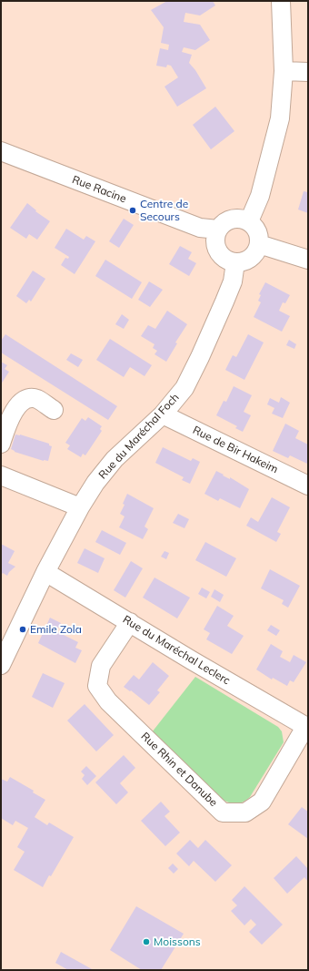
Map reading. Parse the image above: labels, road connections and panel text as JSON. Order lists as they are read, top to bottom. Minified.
{"streets":{"street":["Rue Racine","Rue du Maréchal Foch","Rue de Bir Hakeim","Rue du Maréchal Leclerc","Rue Rhin et Danube"]},"crossings":[["Rue Racine","Rue du Maréchal Foch"],["Rue du Maréchal Foch","Rue de Bir Hakeim"],["Rue du Maréchal Foch","Rue du Maréchal Leclerc"],["Rue du Maréchal Leclerc","Rue Rhin et Danube"]],"places":["Centre de Secours","Emile Zola","Moissons"]}
